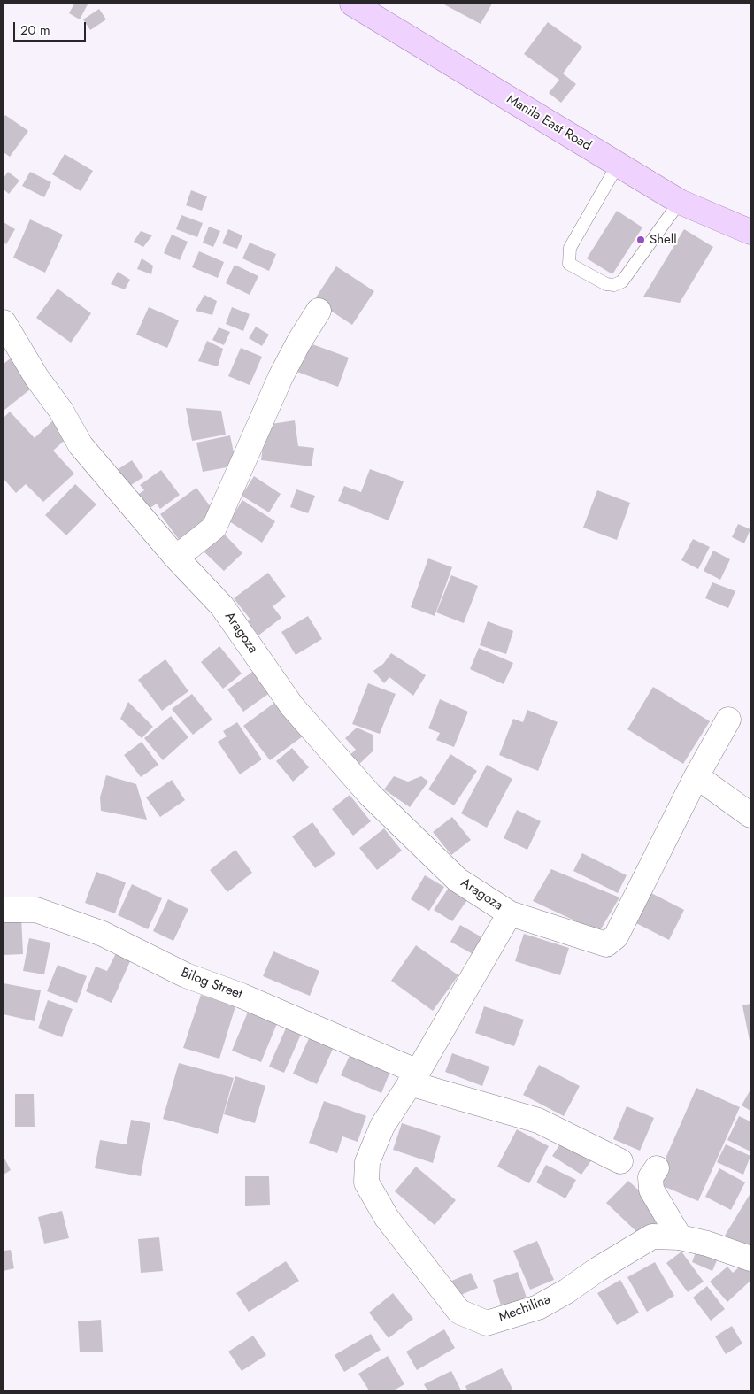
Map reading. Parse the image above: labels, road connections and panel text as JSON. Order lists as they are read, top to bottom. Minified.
{"streets":{"main road":["Manila East Road"],"street":["Aragoza","Bilog Street","Mechilina"]},"crossings":[["Aragoza","Mechilina"],["Bilog Street","Mechilina"]],"places":["Shell"],"scale_bar":"20 m"}
